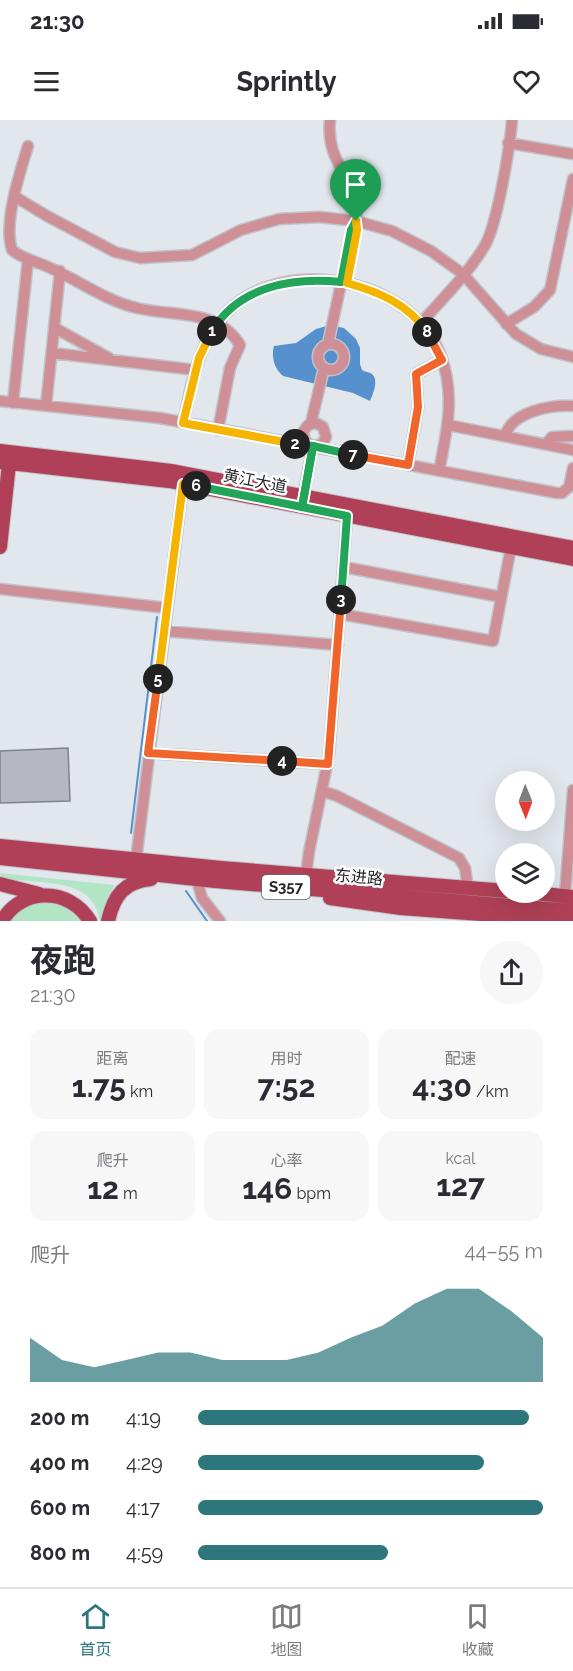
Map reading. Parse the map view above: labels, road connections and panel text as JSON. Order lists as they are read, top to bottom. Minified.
{"streets":{"main road":["黄江大道","东进路","S357"]},"north":"bottom","page":{"status":"21:30","header":"Sprintly","pins":["1","8","2","7","6","3","5","4"],"heading":["夜跑","21:30"],"stats":[["距离","1.75 km"],["用时","7:52"],["配速","4:30 /km"],["爬升","12 m"],["心率","146 bpm"],["kcal","127"]],"chart":["爬升","44–55 m"],"list":[{"name":"200 m","note":"4:19"},{"name":"400 m","note":"4:29"},{"name":"600 m","note":"4:17"},{"name":"800 m","note":"4:59"}],"tabs":["首页","地图","收藏"]}}
